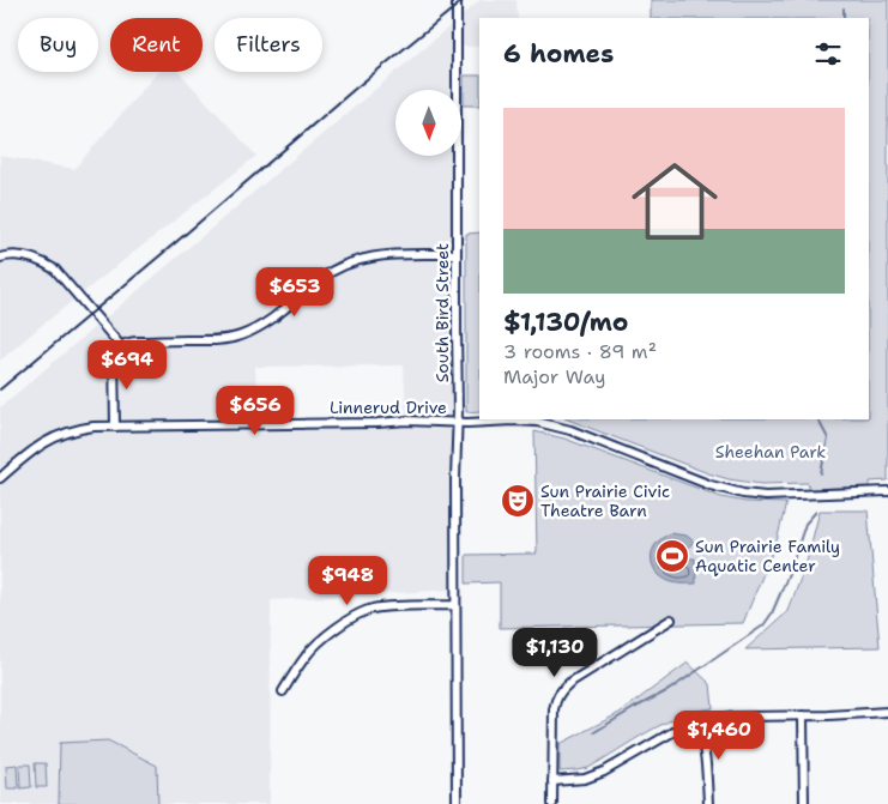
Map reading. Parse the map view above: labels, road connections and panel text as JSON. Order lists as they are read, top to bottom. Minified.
{"streets":{"street":["South Bird Street","Linnerud Drive"]},"crossings":[["South Bird Street","Linnerud Drive"]],"parks":["Sheehan Park"],"places":{"theatre":["Sun Prairie Civic Theatre Barn"],"sports":["Sun Prairie Family Aquatic Center"]},"north":"bottom","page":{"chip":["Buy","Rent","Filters"],"heading":"6 homes","list":[{"name":"$1,130/mo","note":"3 rooms · 89 m² · Major Way"}],"price":["$653","$694","$656","$948","$1,130","$1,460"]}}
